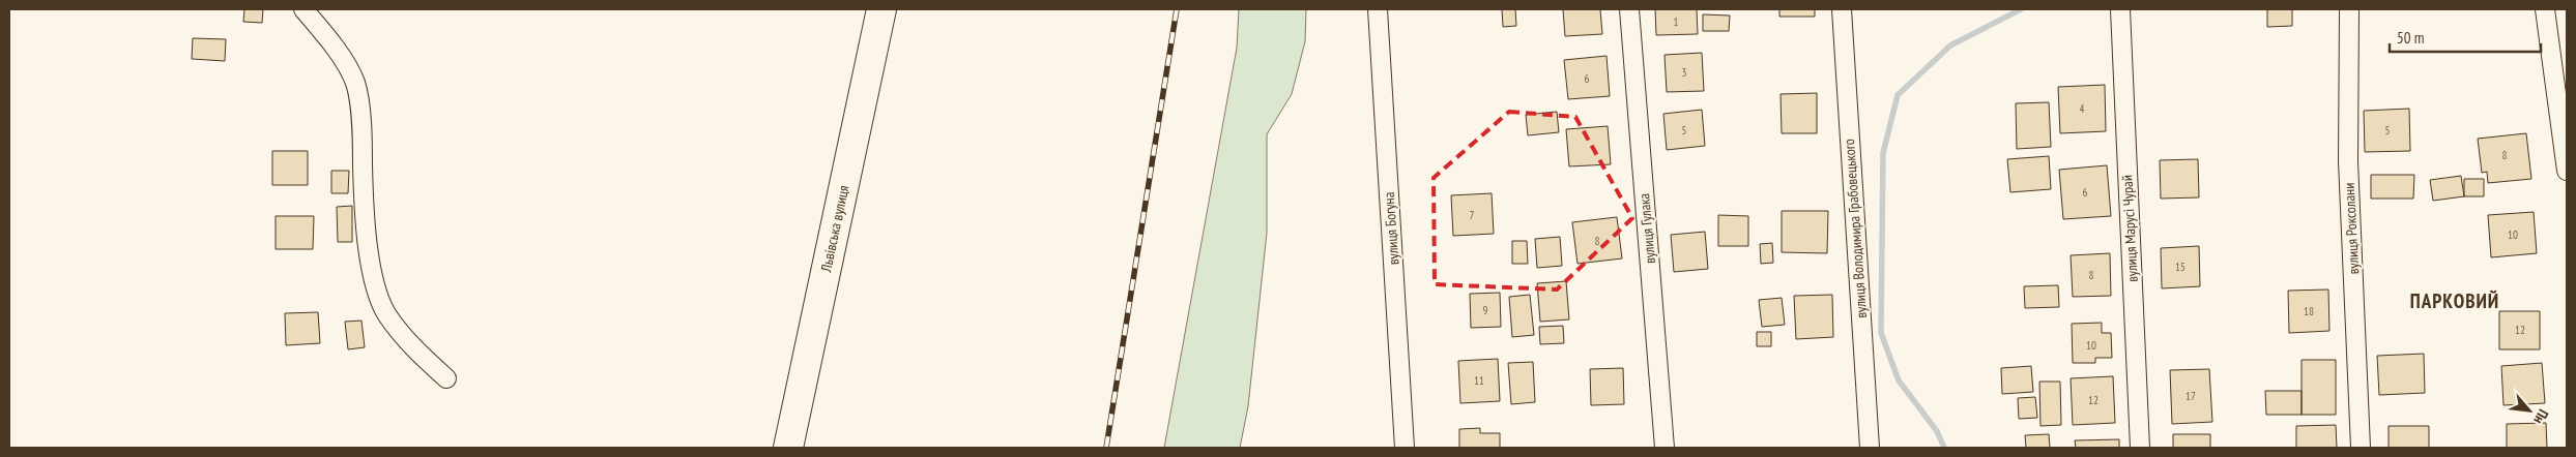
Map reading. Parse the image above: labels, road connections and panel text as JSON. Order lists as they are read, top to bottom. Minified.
{"streets":{"main road":["Львівська вулиця"],"street":["вулиця Богуна","вулиця Гулака","вулиця Володимира Грабовецького","вулиця Марусі Чурай","вулиця Роксолани"]},"districts":["ПАРКОВИЙ"],"house_numbers":["1","3","6","4","5","5","8","6","7","10","8","15","8","9","18","12","10","11","17","12"],"scale_bar":"50 m","north":"bottom right"}
